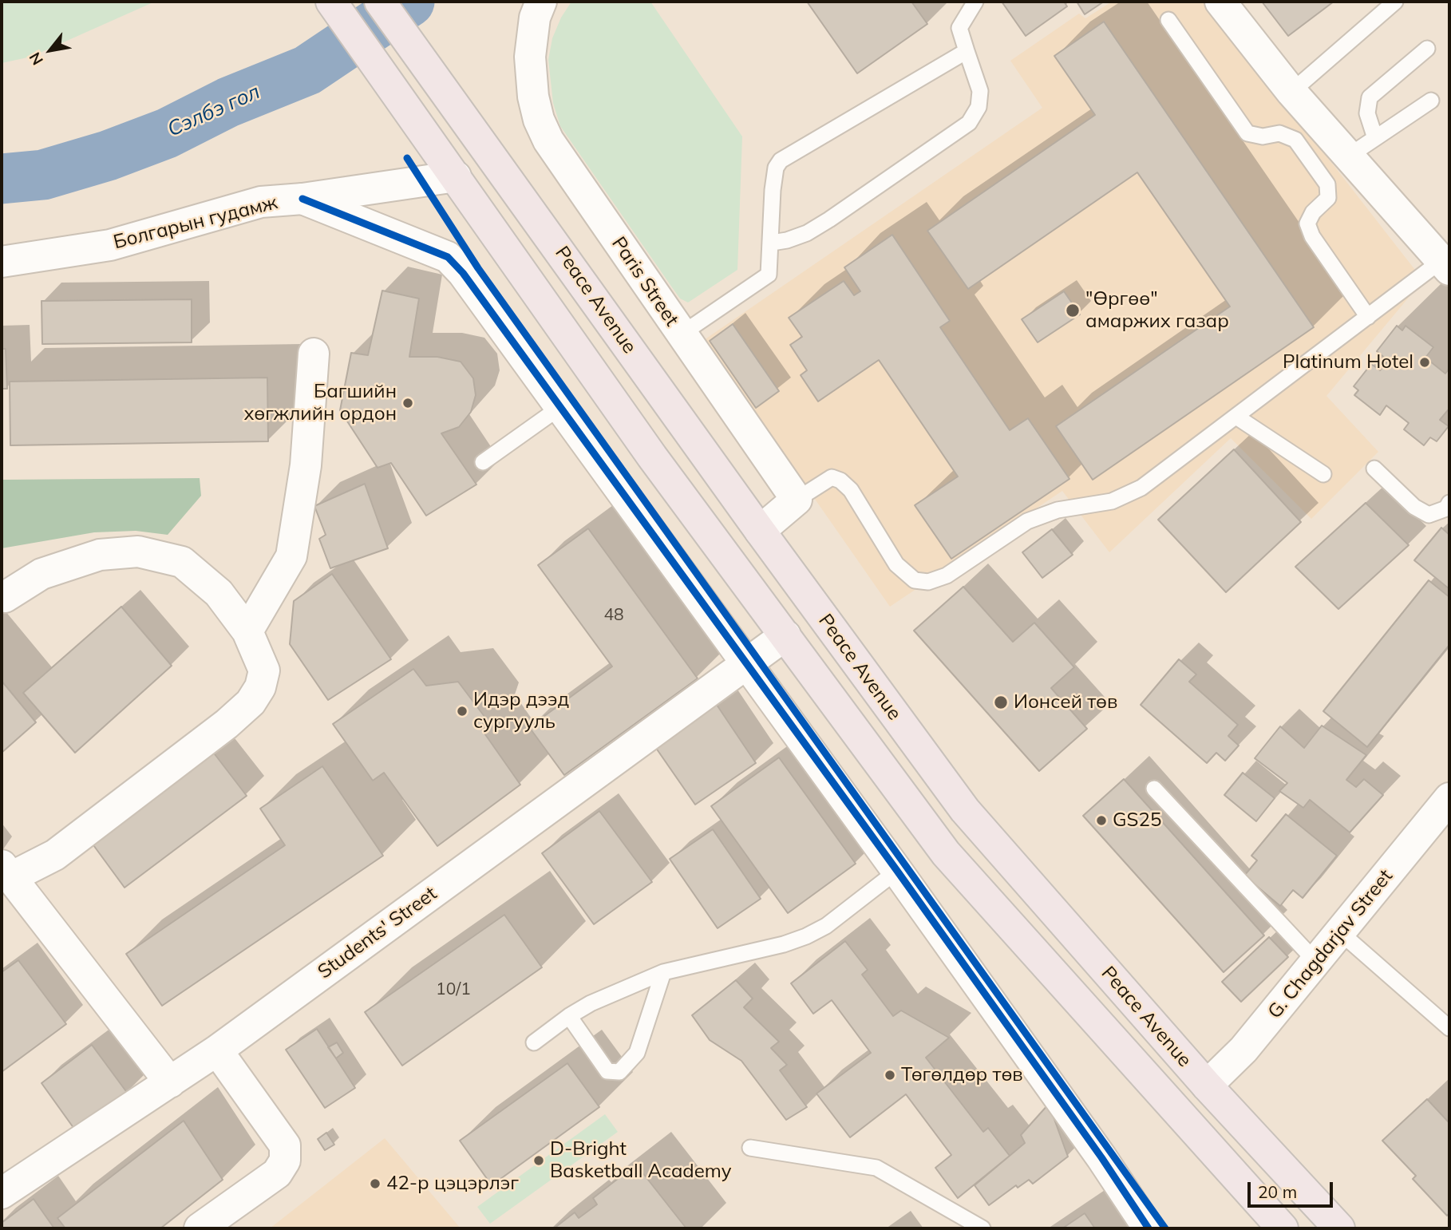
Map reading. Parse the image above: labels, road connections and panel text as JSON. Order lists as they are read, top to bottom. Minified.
{"streets":{"highway":["Peace Avenue"],"street":["Болгарын гудамж","Paris Street","Students' Street","G. Chagdarjav Street"]},"crossings":[["Болгарын гудамж","Peace Avenue"],["Peace Avenue","Students' Street"],["Peace Avenue","G. Chagdarjav Street"]],"water":["Сэлбэ гол"],"places":["\"Өргөө\" амаржих газар","Platinum Hotel","Багшийн хөгжлийн ордон","Ионсей төв","Идэр дээд сургууль","GS25","Төгөлдөр төв","D-Bright Basketball Academy","42-р цэцэрлэг"],"house_numbers":["48","10/1"],"scale_bar":"20 m","north":"bottom left"}
